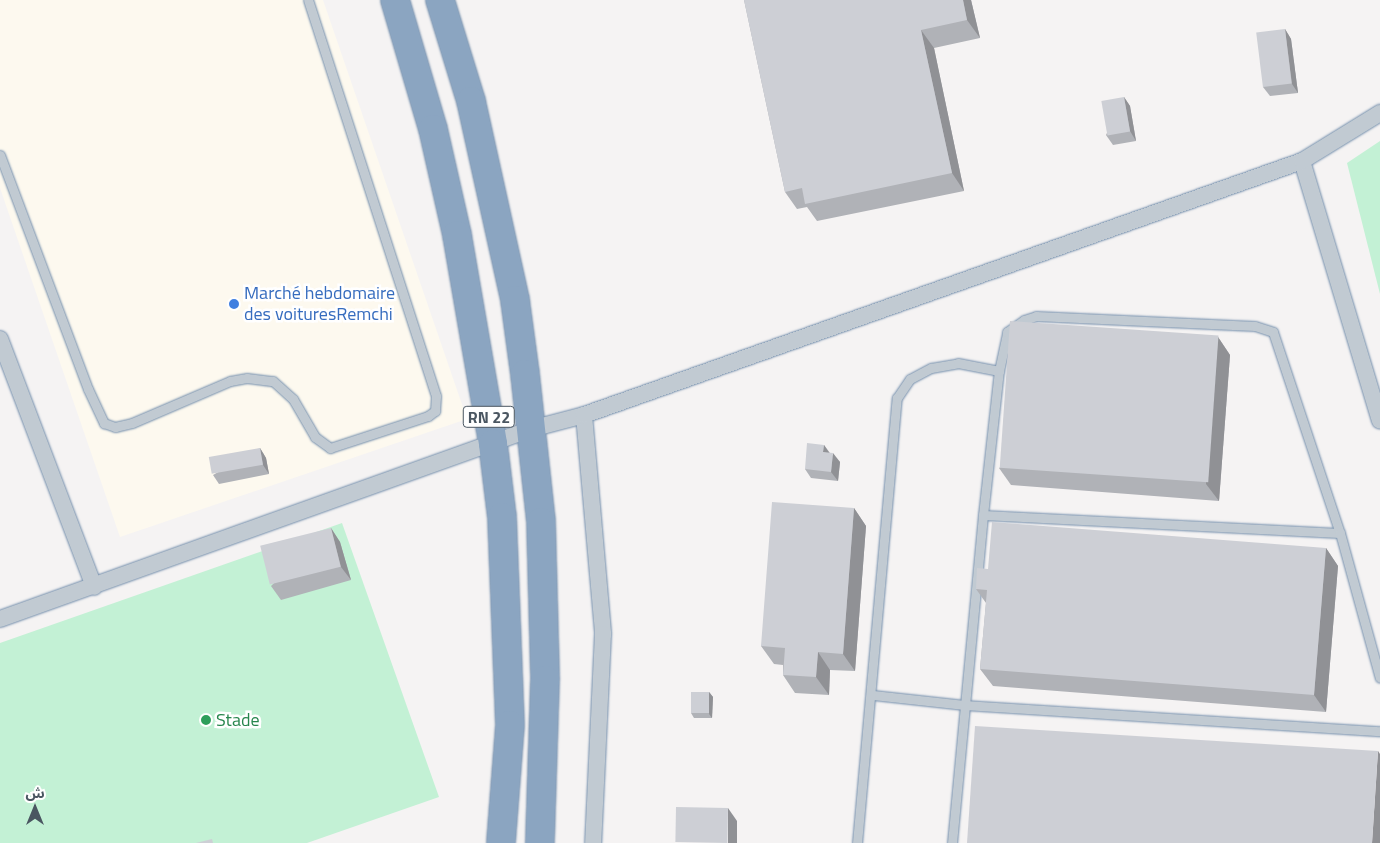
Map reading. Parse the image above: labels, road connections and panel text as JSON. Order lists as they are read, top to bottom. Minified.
{"streets":{"highway":["RN 22"]},"places":["Marché hebdomaire des voituresRemchi","Stade"],"north":"top"}
